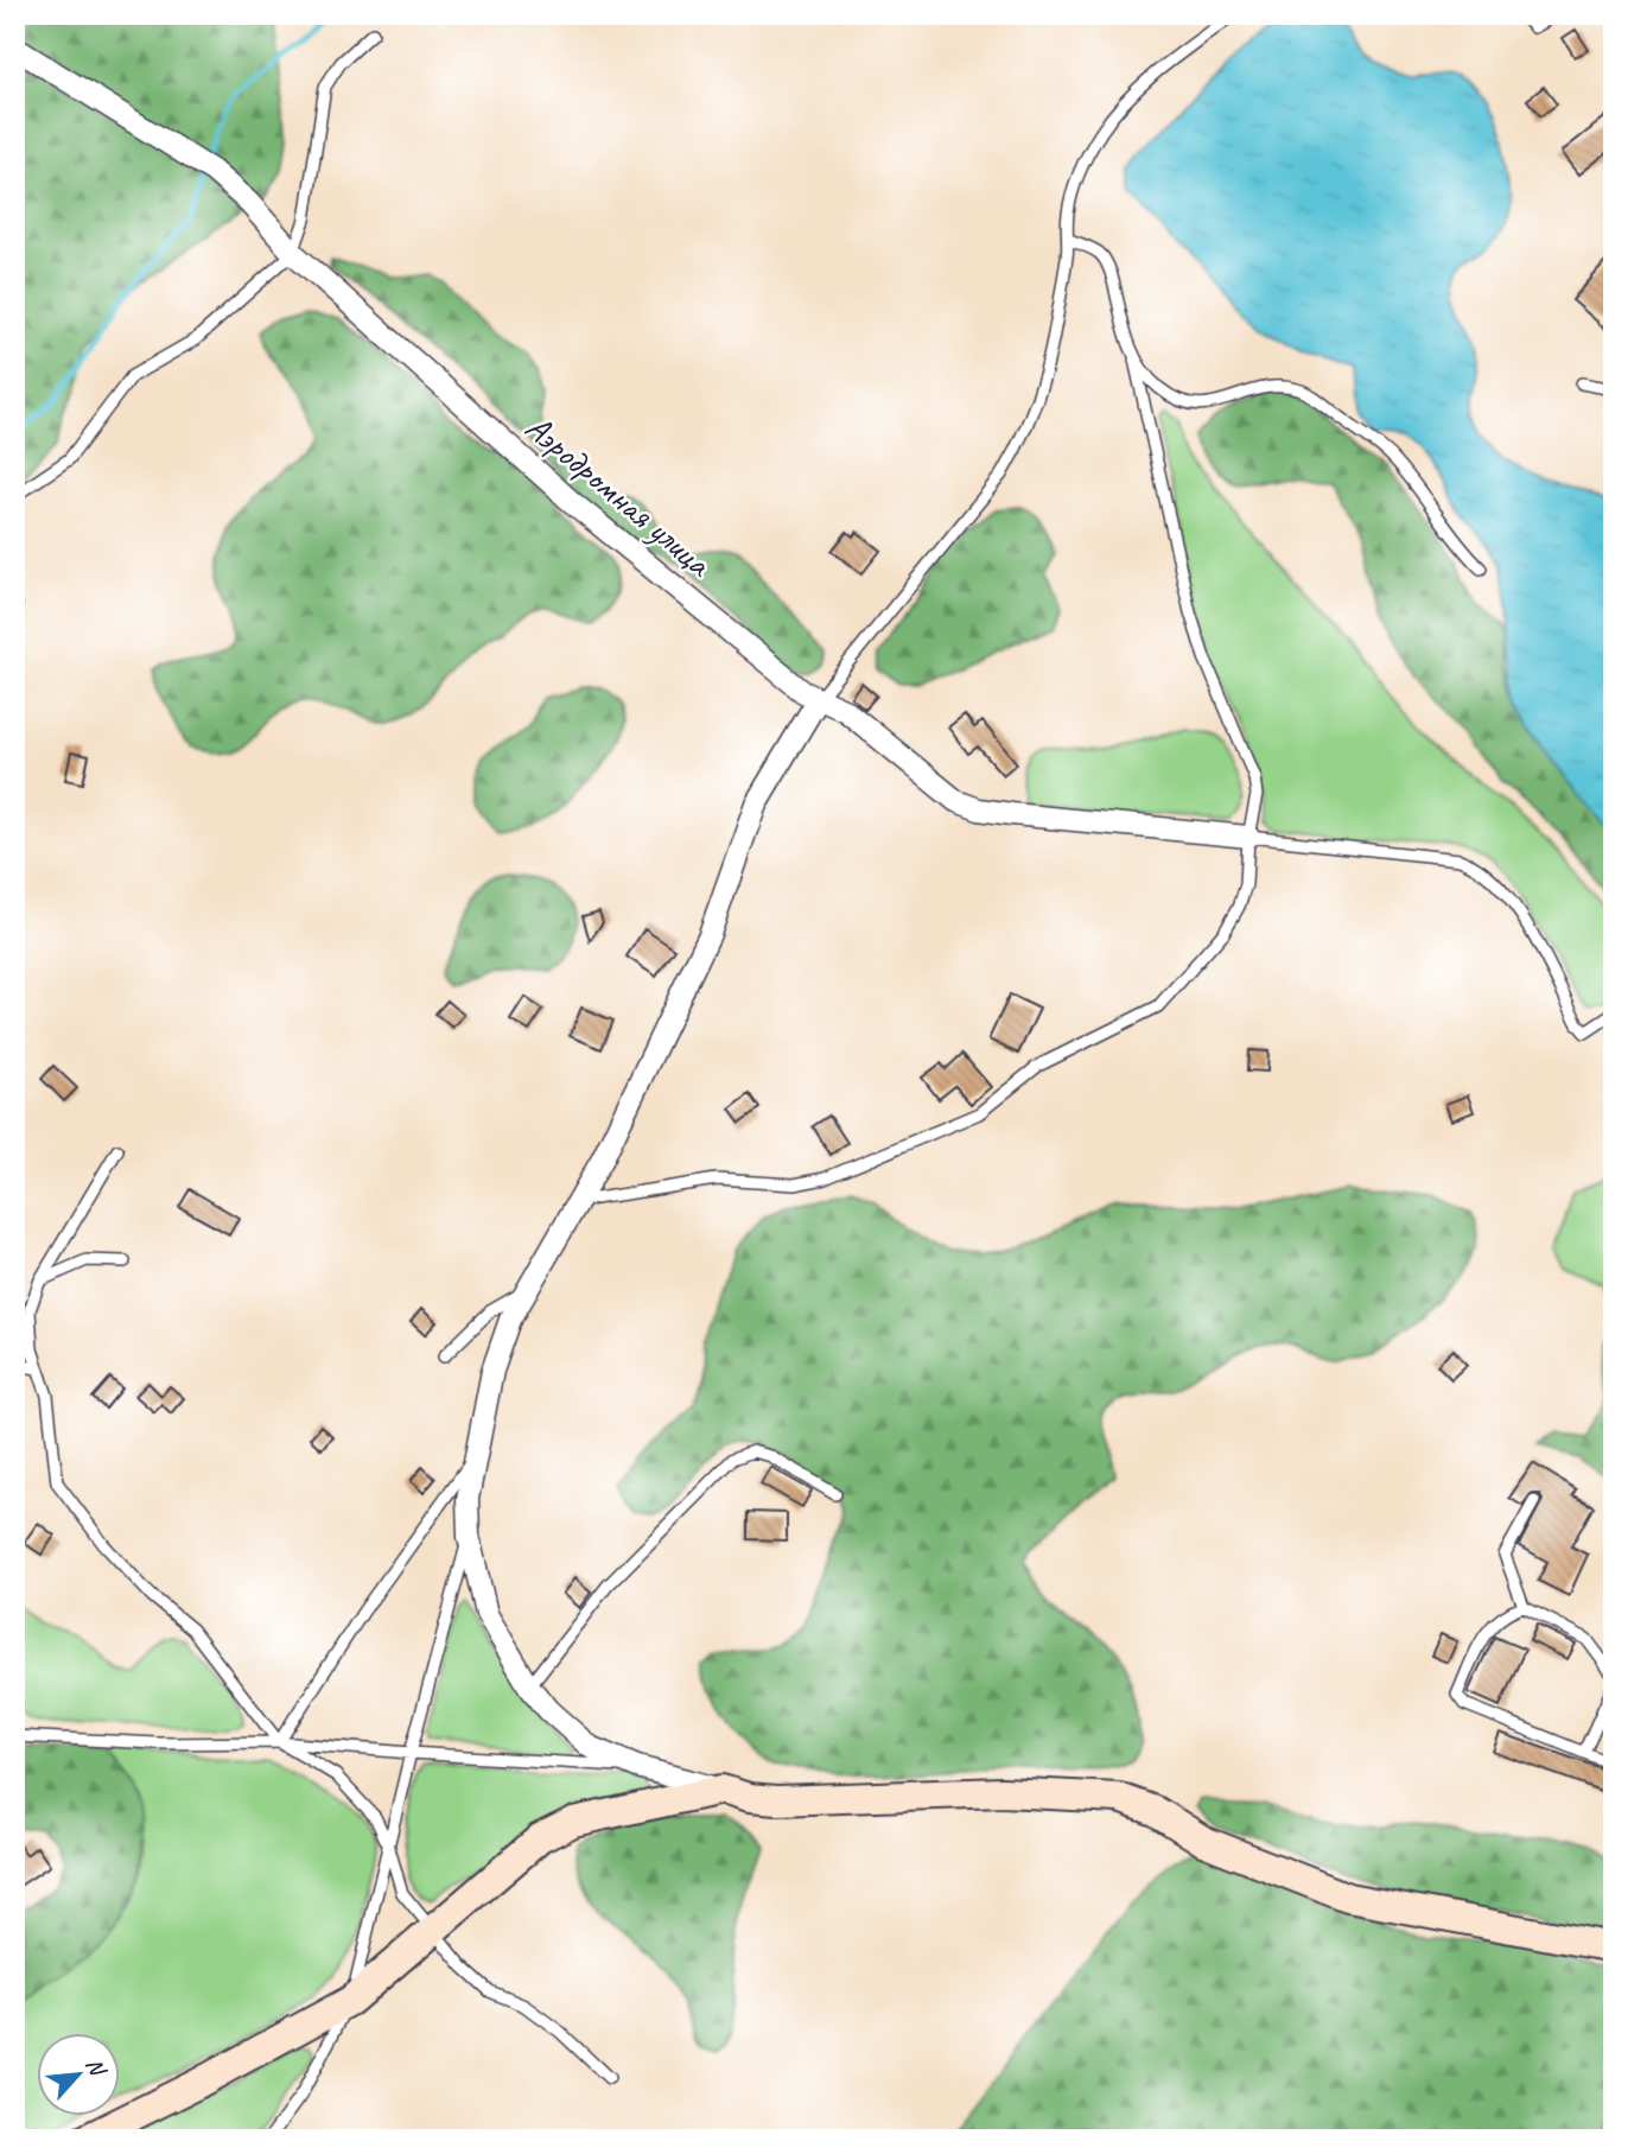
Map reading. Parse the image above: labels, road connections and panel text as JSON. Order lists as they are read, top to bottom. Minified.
{"streets":{"street":["Аэродромная улица"]},"north":"top right"}
